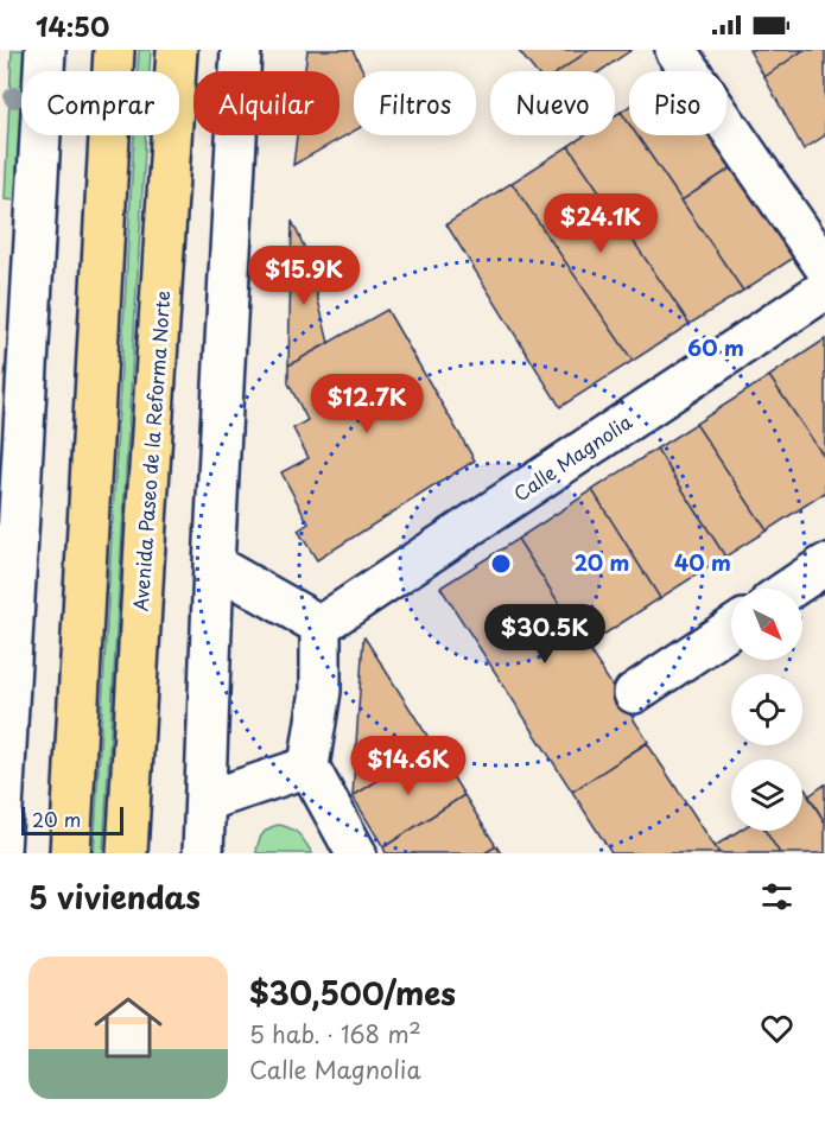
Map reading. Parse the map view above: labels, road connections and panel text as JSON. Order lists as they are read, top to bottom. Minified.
{"streets":{"main road":["Avenida Paseo de la Reforma Norte"],"street":["Calle Magnolia"]},"scale_bar":"20 m","north":"bottom right","page":{"status":"14:50","chip":["Comprar","Alquilar","Filtros","Nuevo","Piso"],"price":["$24.1K","$15.9K","$12.7K","$30.5K","$14.6K"],"scale":"20 m","heading":"5 viviendas","list":[{"name":"$30,500/mes","note":"5 hab. · 168 m² · Calle Magnolia"}]},"rings":["60 m","20 m","40 m"]}
